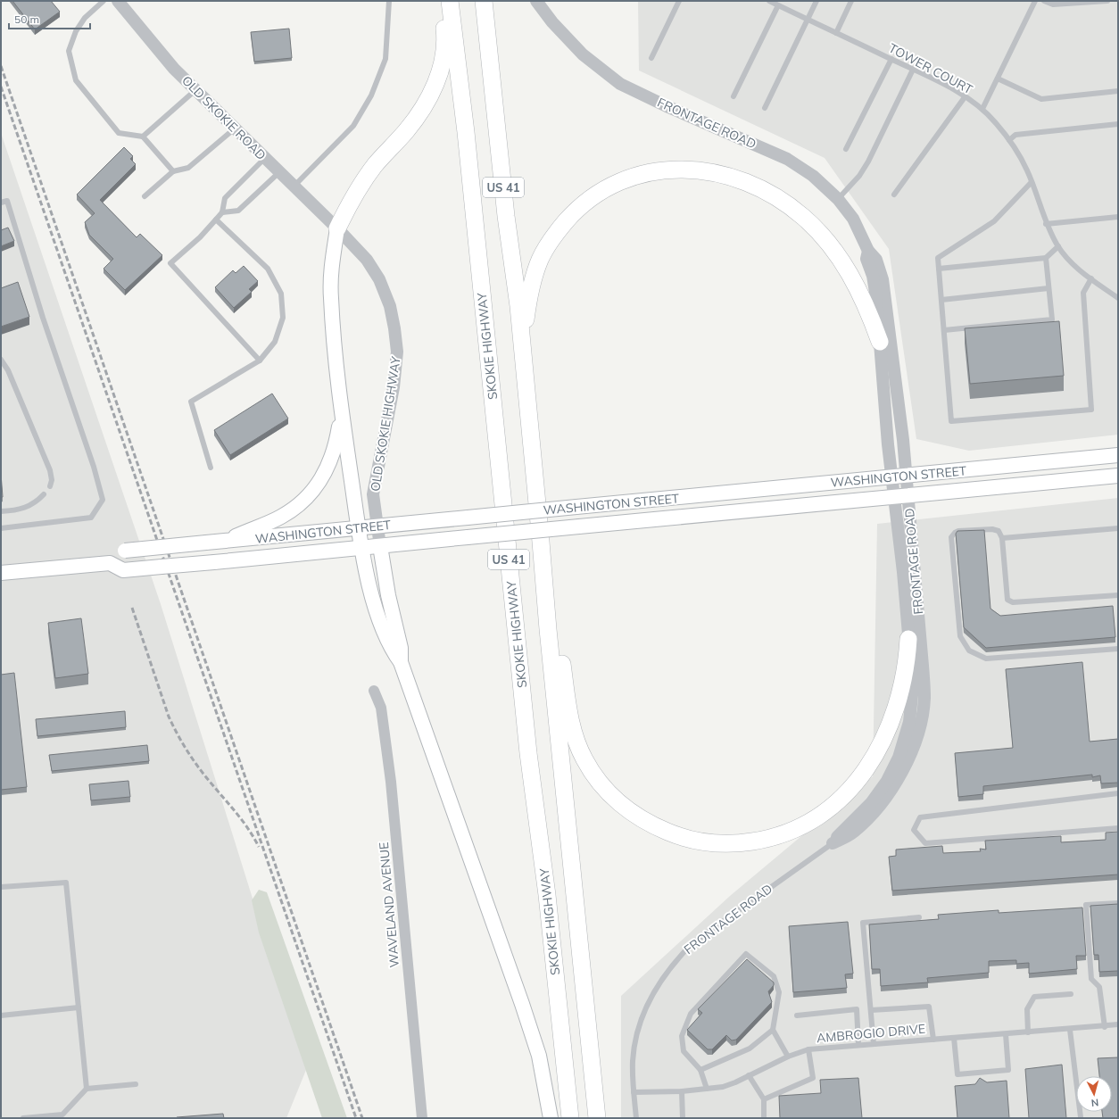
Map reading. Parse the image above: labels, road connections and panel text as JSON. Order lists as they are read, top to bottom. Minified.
{"streets":{"highway":["US 41","SKOKIE HIGHWAY"],"main road":["OLD SKOKIE HIGHWAY","WASHINGTON STREET"],"street":["OLD SKOKIE ROAD","FRONTAGE ROAD","WAVELAND AVENUE"],"lane":["TOWER COURT","AMBROGIO DRIVE"]},"crossings":[["OLD SKOKIE ROAD","OLD SKOKIE HIGHWAY"],["FRONTAGE ROAD","WASHINGTON STREET"],["FRONTAGE ROAD","AMBROGIO DRIVE"],["OLD SKOKIE HIGHWAY","WASHINGTON STREET"]],"scale_bar":"50 m","north":"bottom"}
